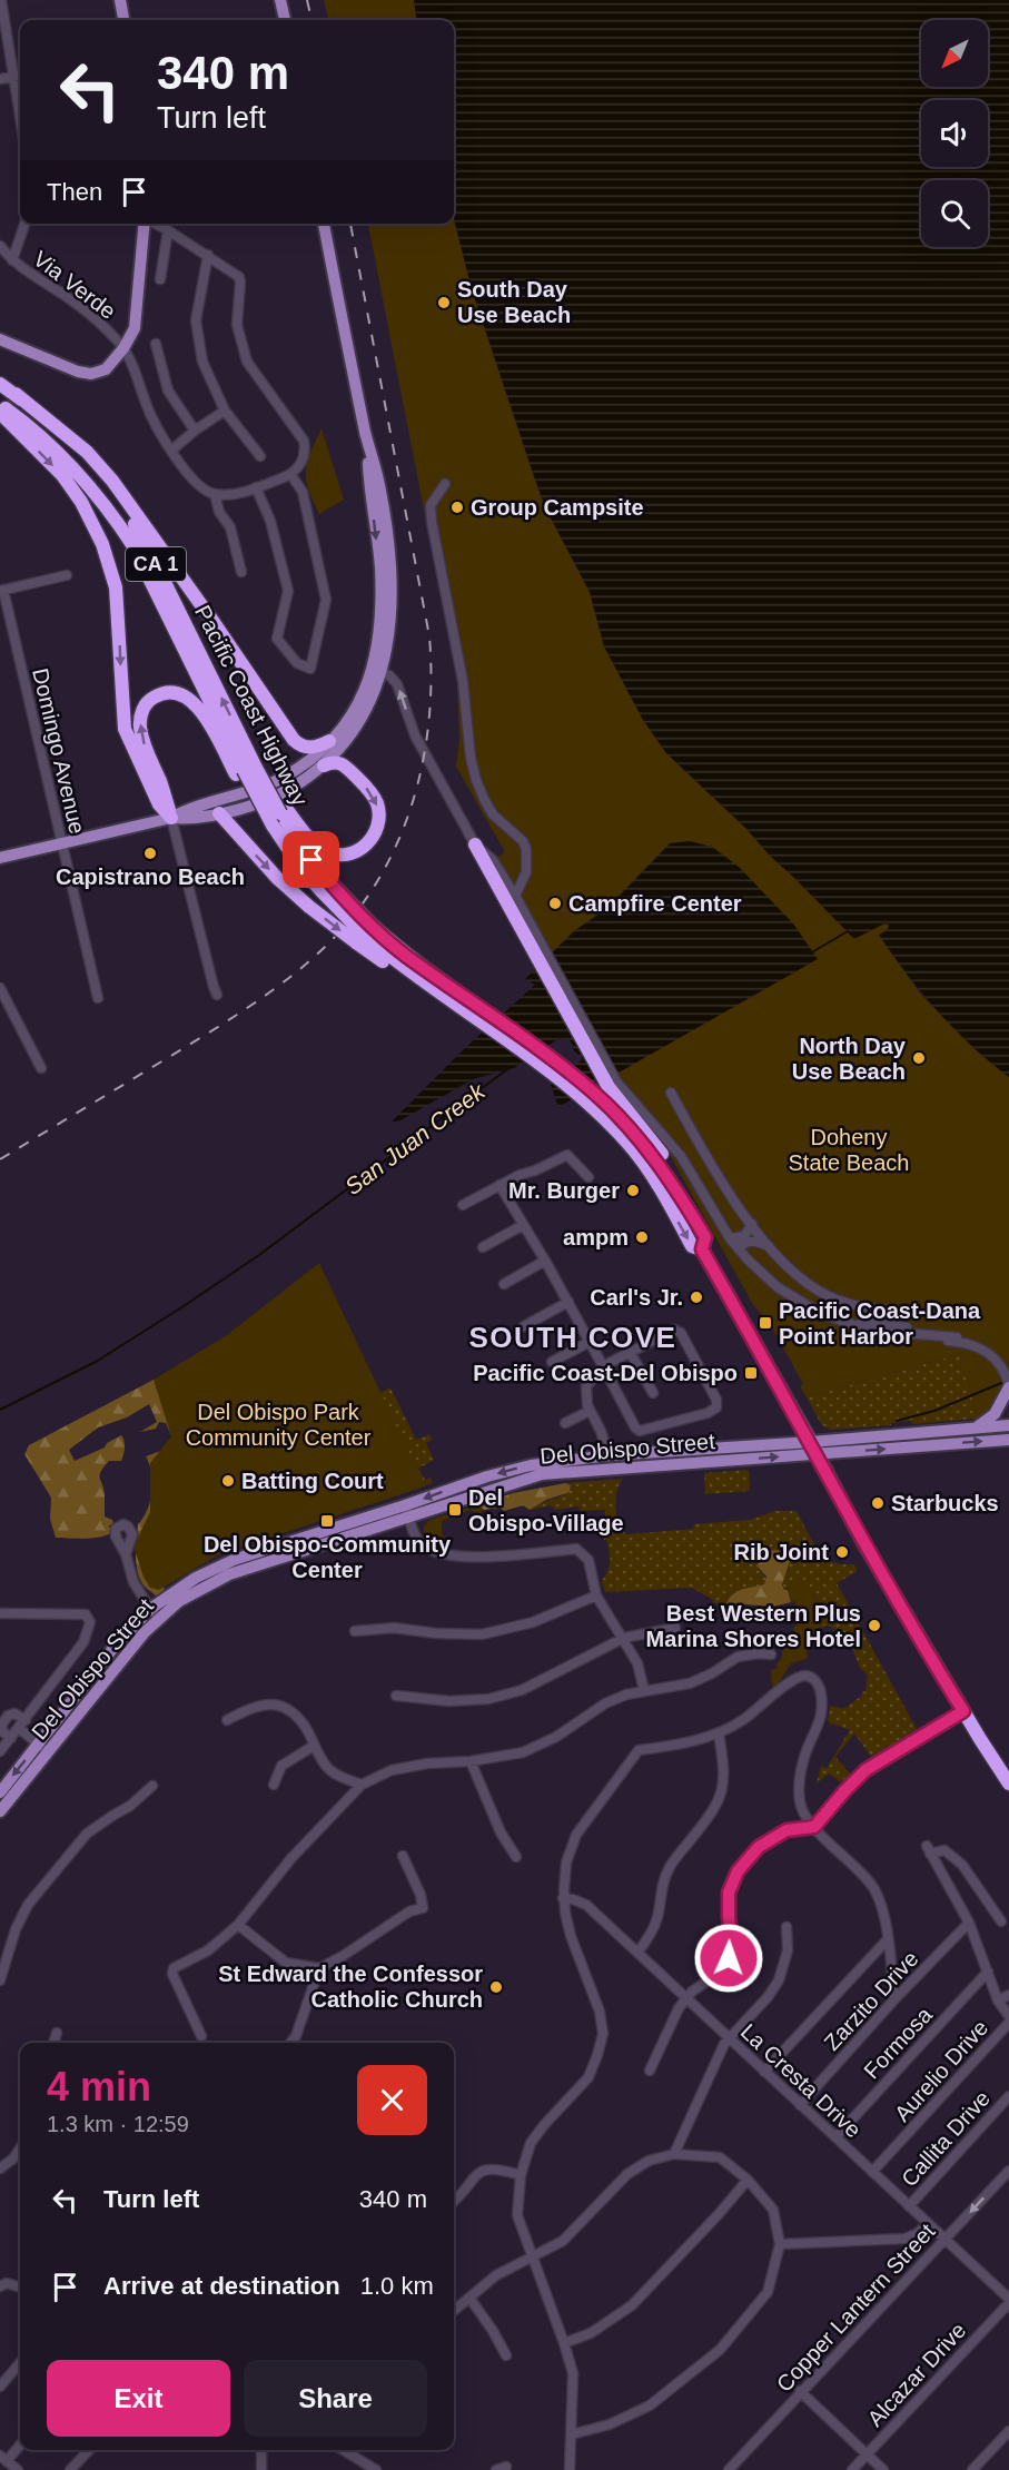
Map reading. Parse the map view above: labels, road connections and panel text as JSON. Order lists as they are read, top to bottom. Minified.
{"streets":{"highway":["CA 1","Pacific Coast Highway"],"main road":["Del Obispo Street"],"street":["Via Verde","Domingo Avenue","Zarzito Drive","Formosa","Aurelio Drive","La Cresta Drive","Callita Drive","Copper Lantern Street","Alcazar Drive"]},"crossings":[["Pacific Coast Highway","Del Obispo Street"],["Zarzito Drive","La Cresta Drive"],["Formosa","La Cresta Drive"],["Aurelio Drive","La Cresta Drive"],["La Cresta Drive","Callita Drive"],["La Cresta Drive","Copper Lantern Street"],["La Cresta Drive","Alcazar Drive"]],"districts":["SOUTH COVE"],"water":["San Juan Creek"],"parks":["Doheny State Beach","Del Obispo Park Community Center"],"places":{"other":["South Day Use Beach","Group Campsite","Capistrano Beach","Campfire Center","North Day Use Beach","Mr. Burger","ampm","Carl's Jr.","Batting Court","Starbucks","Rib Joint","Best Western Plus Marina Shores Hotel","St Edward the Confessor Catholic Church"],"transit":["Pacific Coast-Dana Point Harbor","Pacific Coast-Del Obispo","Del Obispo-Village","Del Obispo-Community Center"]},"north":"bottom left","page":{"turn":["340 m","Turn left"],"then":"Then","heading":["4 min","1.3 km · 12:59"],"list":[{"name":"Turn left","value":"340 m"},{"name":"Arrive at destination","value":"1.0 km"}],"buttons":["Exit","Share"]}}
